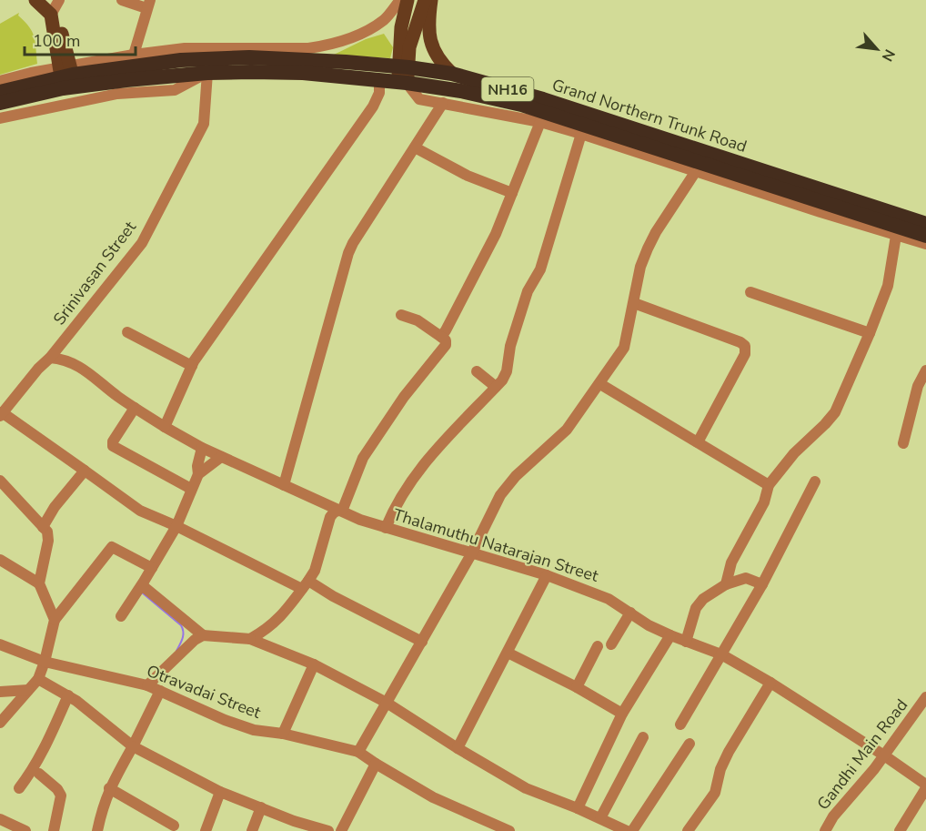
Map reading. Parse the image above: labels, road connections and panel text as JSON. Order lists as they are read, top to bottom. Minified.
{"streets":{"highway":["NH16","Grand Northern Trunk Road"],"street":["Srinivasan Street","Thalamuthu Natarajan Street","Otravadai Street","Gandhi Main Road"]},"crossings":[["Grand Northern Trunk Road","Srinivasan Street"],["Srinivasan Street","Thalamuthu Natarajan Street"],["Thalamuthu Natarajan Street","Gandhi Main Road"]],"scale_bar":"100 m","north":"bottom right"}
